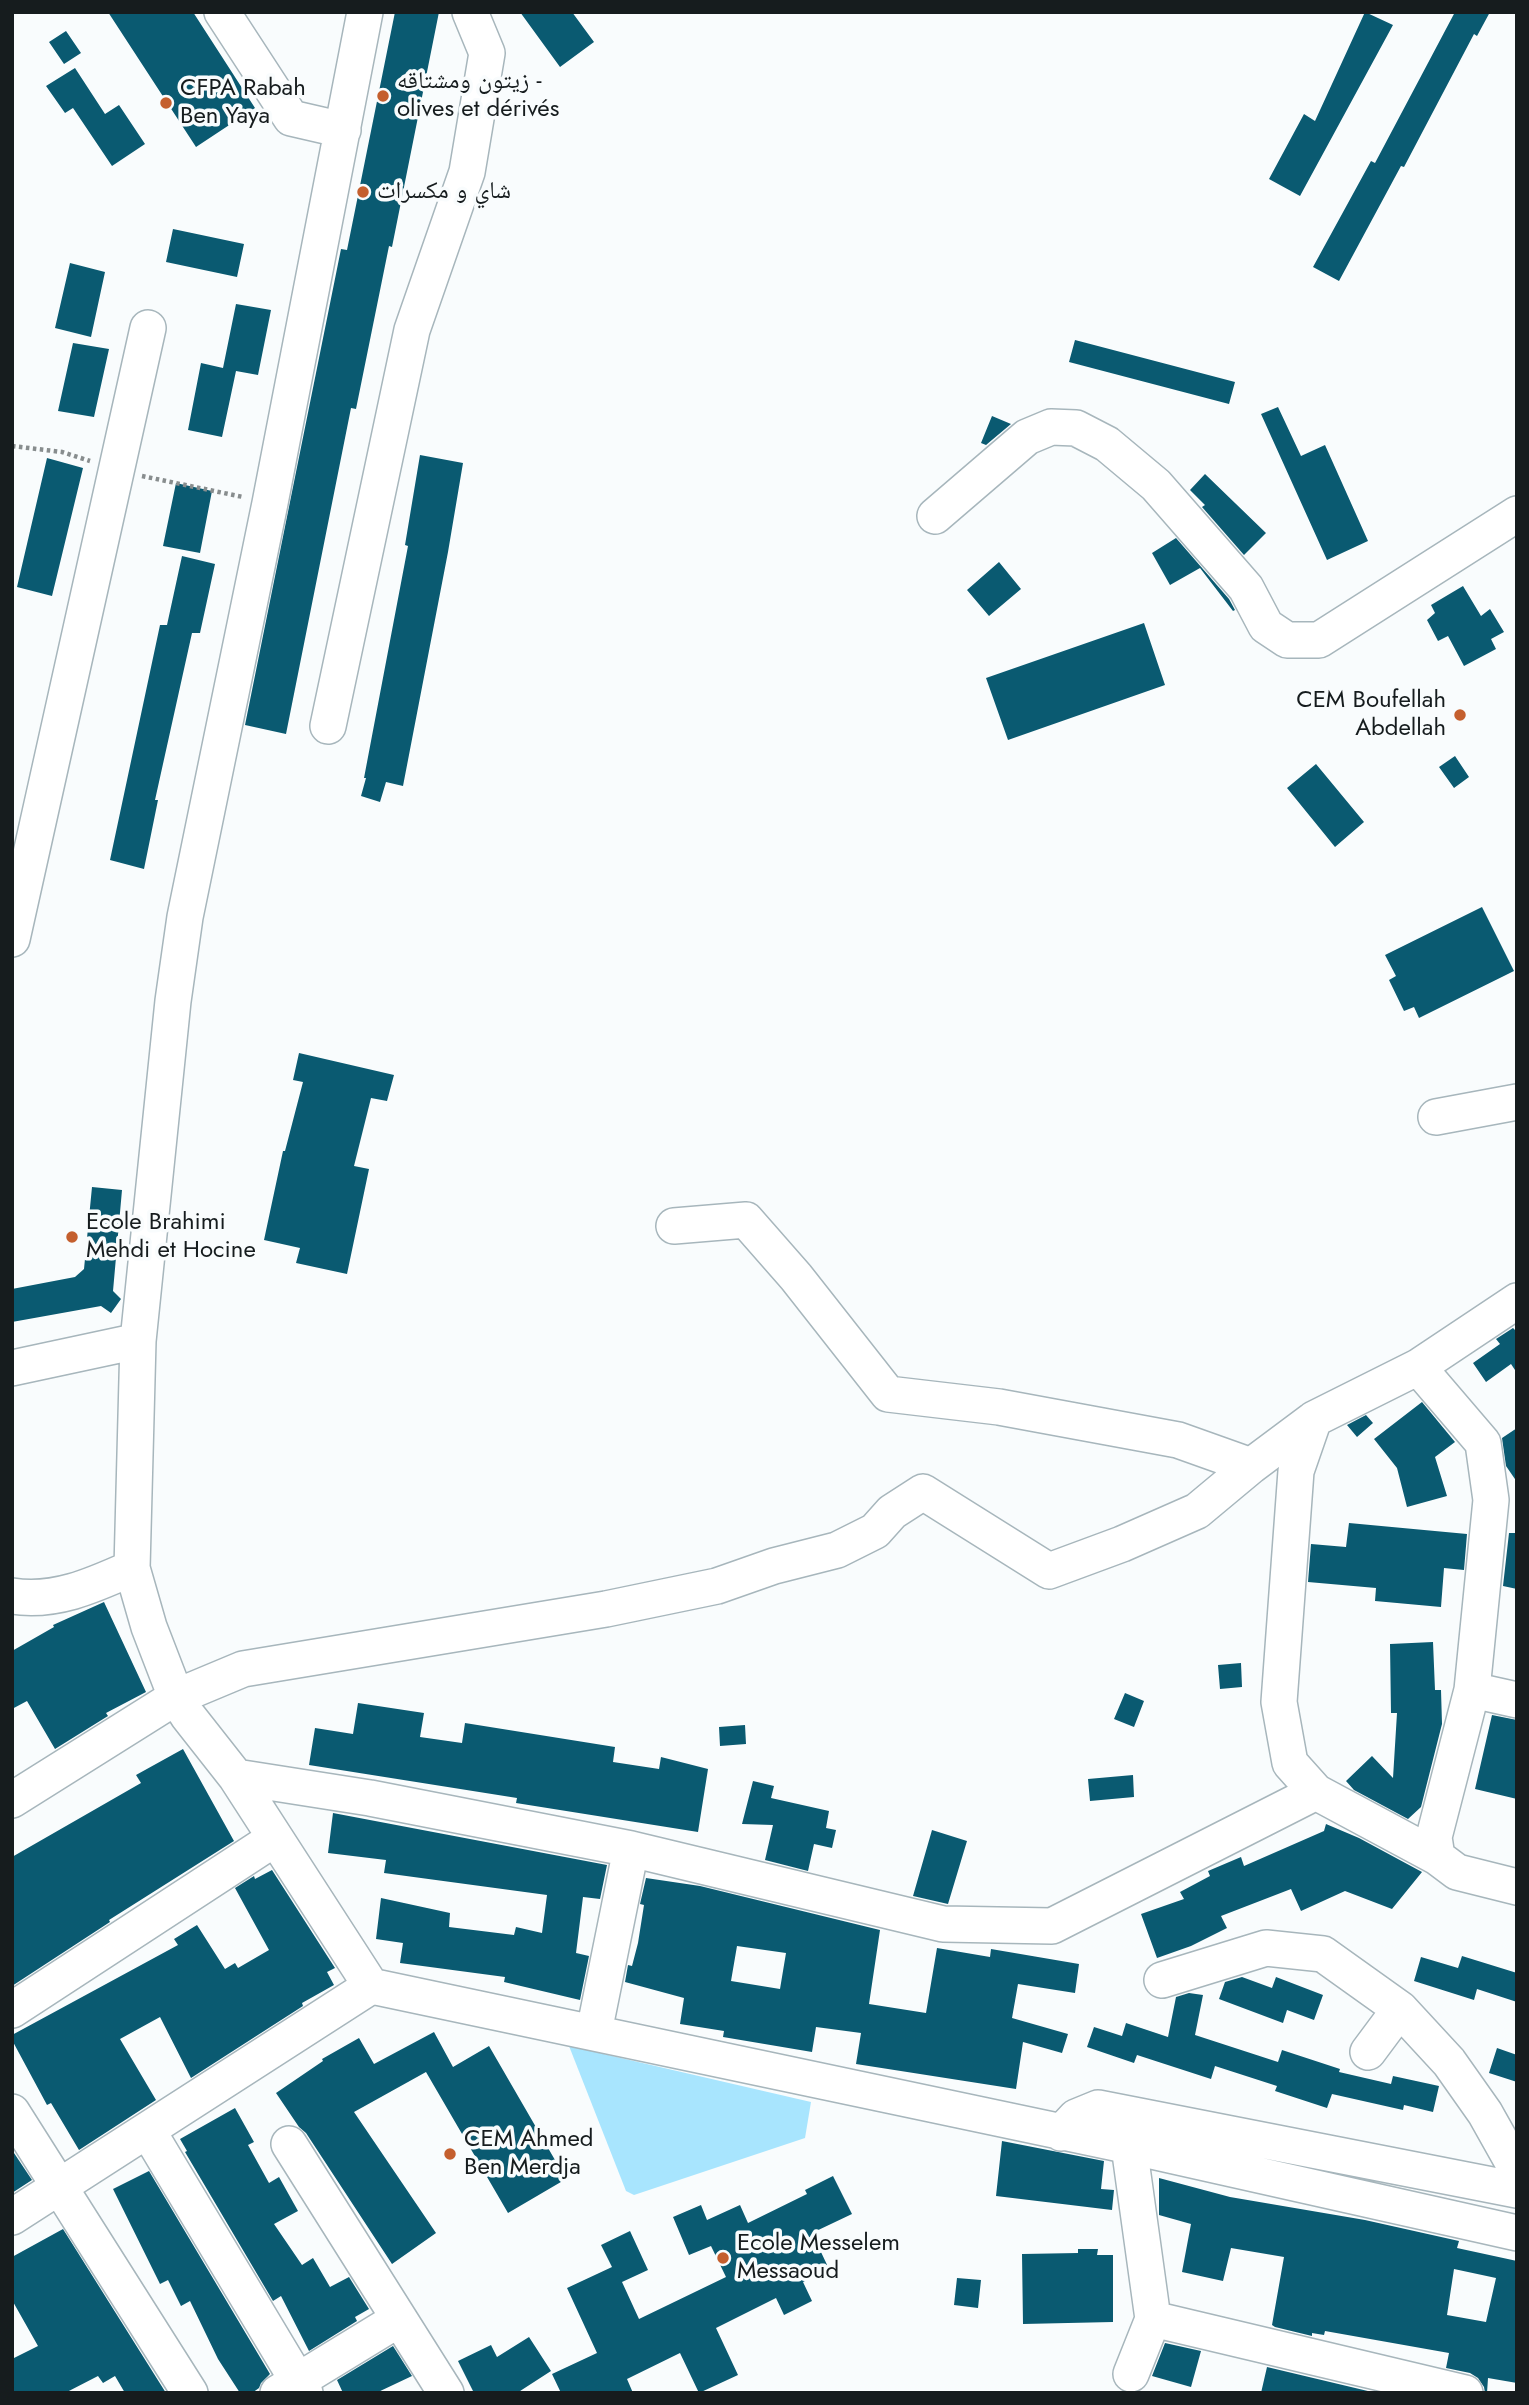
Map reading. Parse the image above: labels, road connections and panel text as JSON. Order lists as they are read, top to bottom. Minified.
{"places":["زيتون ومشتاقه - olives et dérivés","CFPA Rabah Ben Yaya","شاي و مكسرات","CEM Boufellah Abdellah","Ecole Brahimi Mehdi et Hocine","CEM Ahmed Ben Merdja","Ecole Messelem Messaoud"]}
